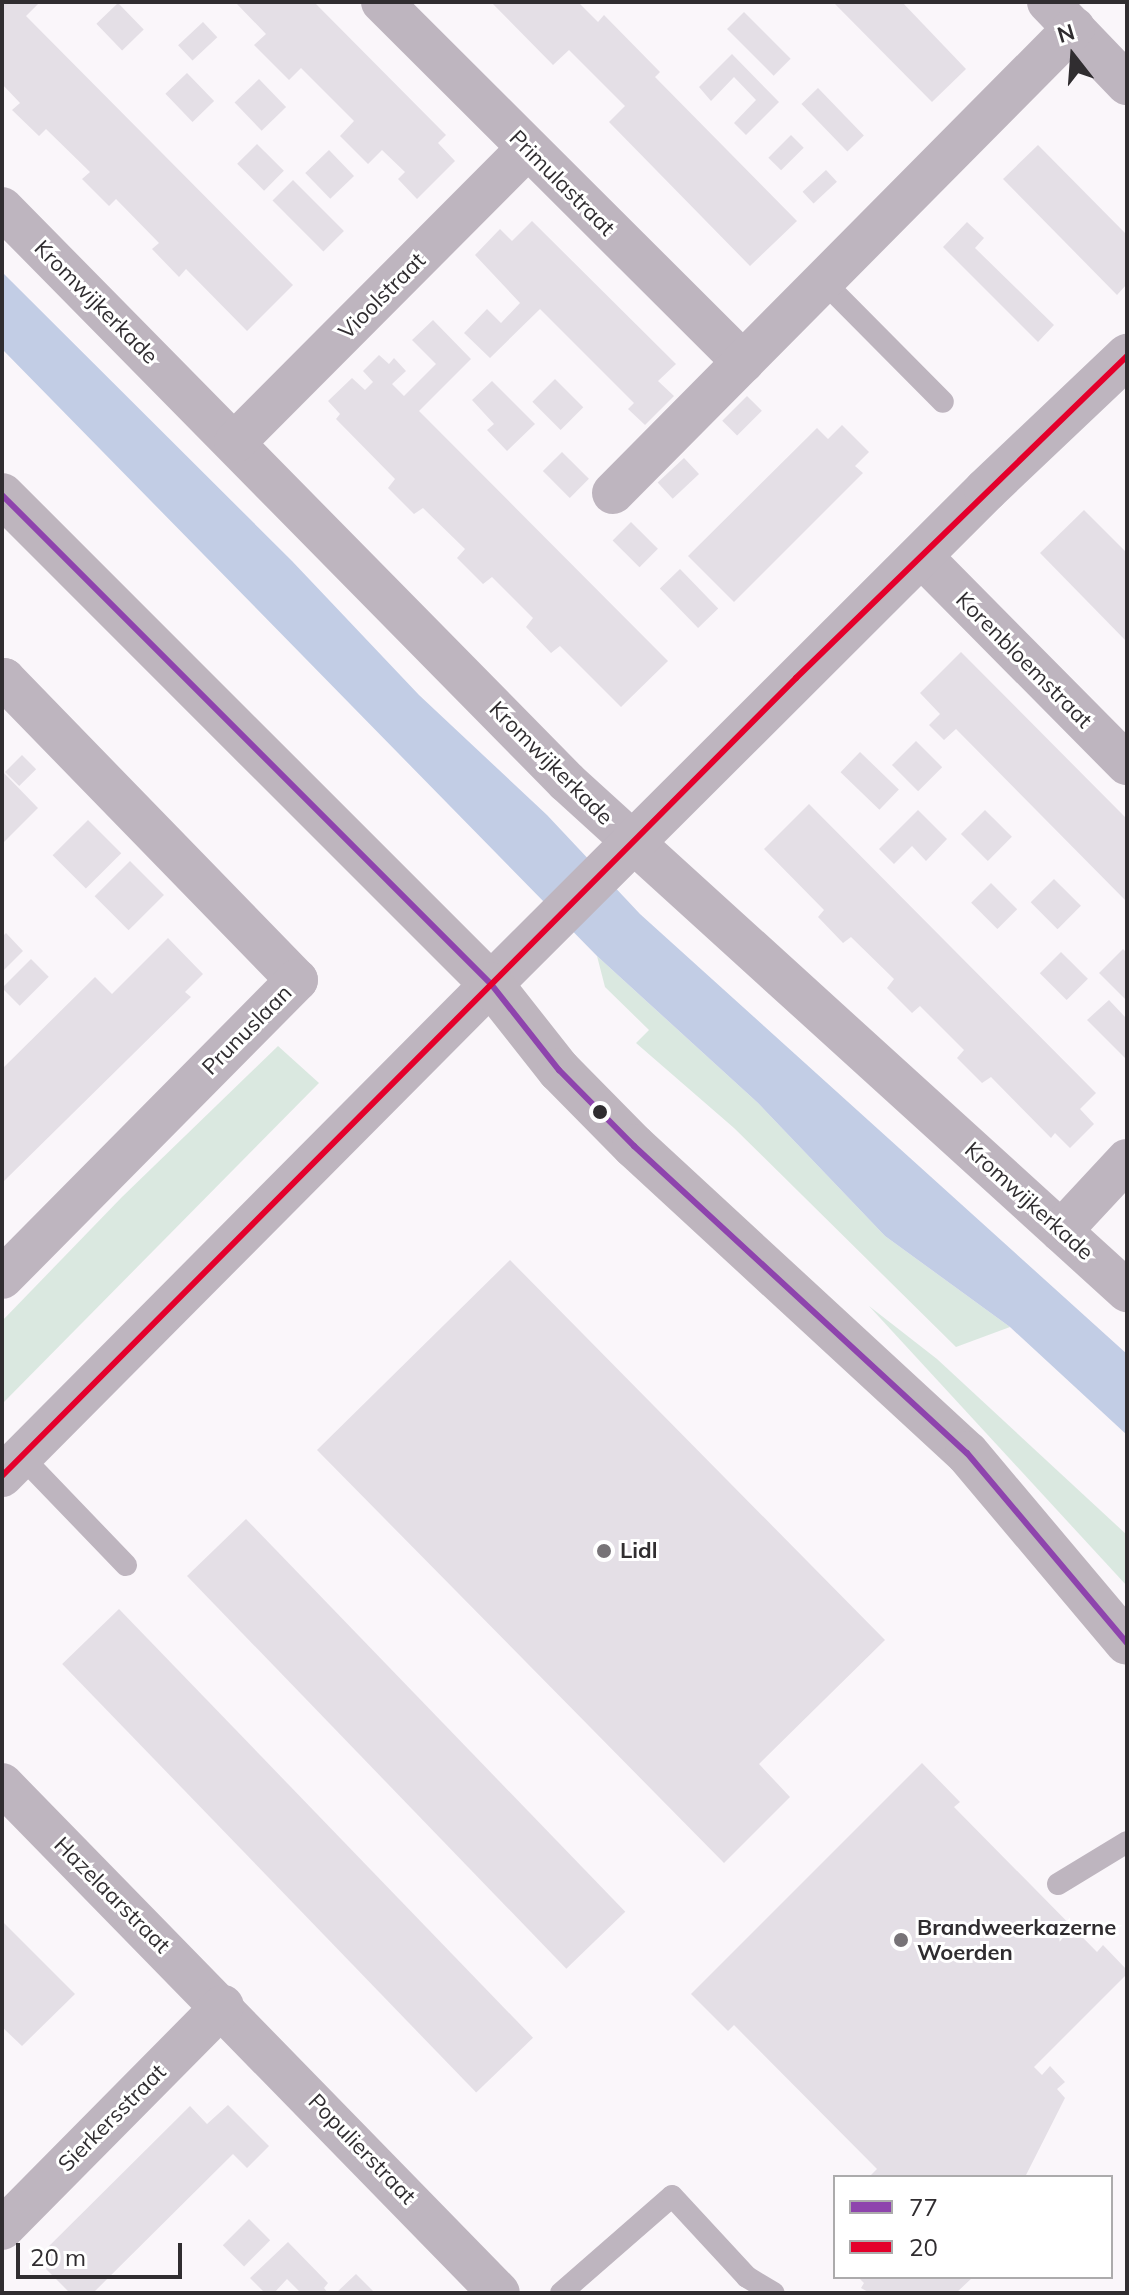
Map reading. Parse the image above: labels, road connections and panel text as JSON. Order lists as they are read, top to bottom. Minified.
{"streets":{"street":["Primulastraat","Vioolstraat","Kromwijkerkade","Korenbloemstraat","Prunuslaan","Hazelaarstraat","Sierkersstraat","Populierstraat"]},"crossings":[["Primulastraat","Vioolstraat"],["Vioolstraat","Kromwijkerkade"],["Hazelaarstraat","Sierkersstraat"],["Hazelaarstraat","Populierstraat"],["Sierkersstraat","Populierstraat"]],"places":["Lidl","Brandweerkazerne Woerden"],"lines":["transit line 20","transit line 77"],"legend":["77","20"],"scale_bar":"20 m","north":"top"}
